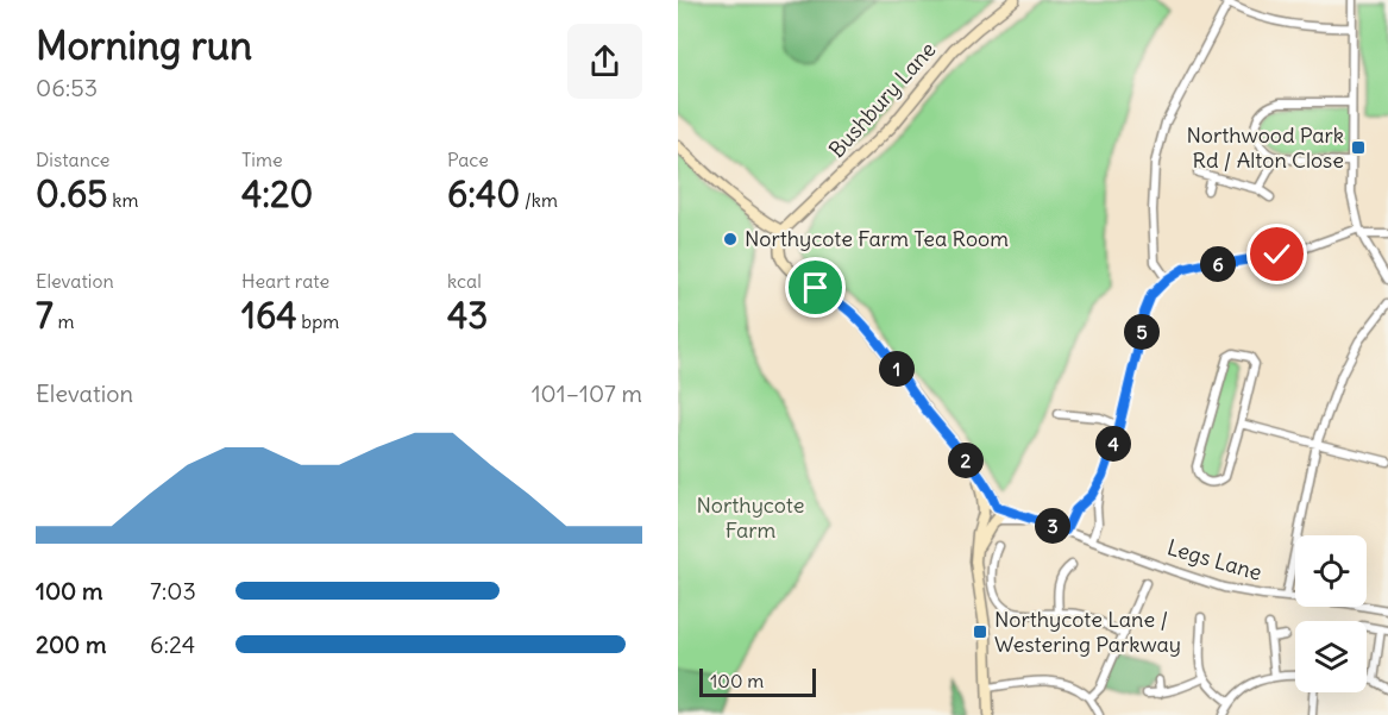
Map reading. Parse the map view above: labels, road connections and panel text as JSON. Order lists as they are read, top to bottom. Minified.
{"streets":{"street":["Bushbury Lane","Legs Lane"]},"parks":["Northycote Farm"],"places":{"transit":["Northwood Park Rd / Alton Close","Northycote Lane / Westering Parkway"],"other":["Northycote Farm Tea Room"]},"scale_bar":"100 m","page":{"heading":["Morning run","06:53"],"stats":[["Distance","0.65 km"],["Time","4:20"],["Pace","6:40 /km"],["Elevation","7 m"],["Heart rate","164 bpm"],["kcal","43"]],"pins":["6","5","1","4","2","3"],"chart":["Elevation","101–107 m"],"list":[{"name":"100 m","note":"7:03"},{"name":"200 m","note":"6:24"}],"scale":"100 m"}}
